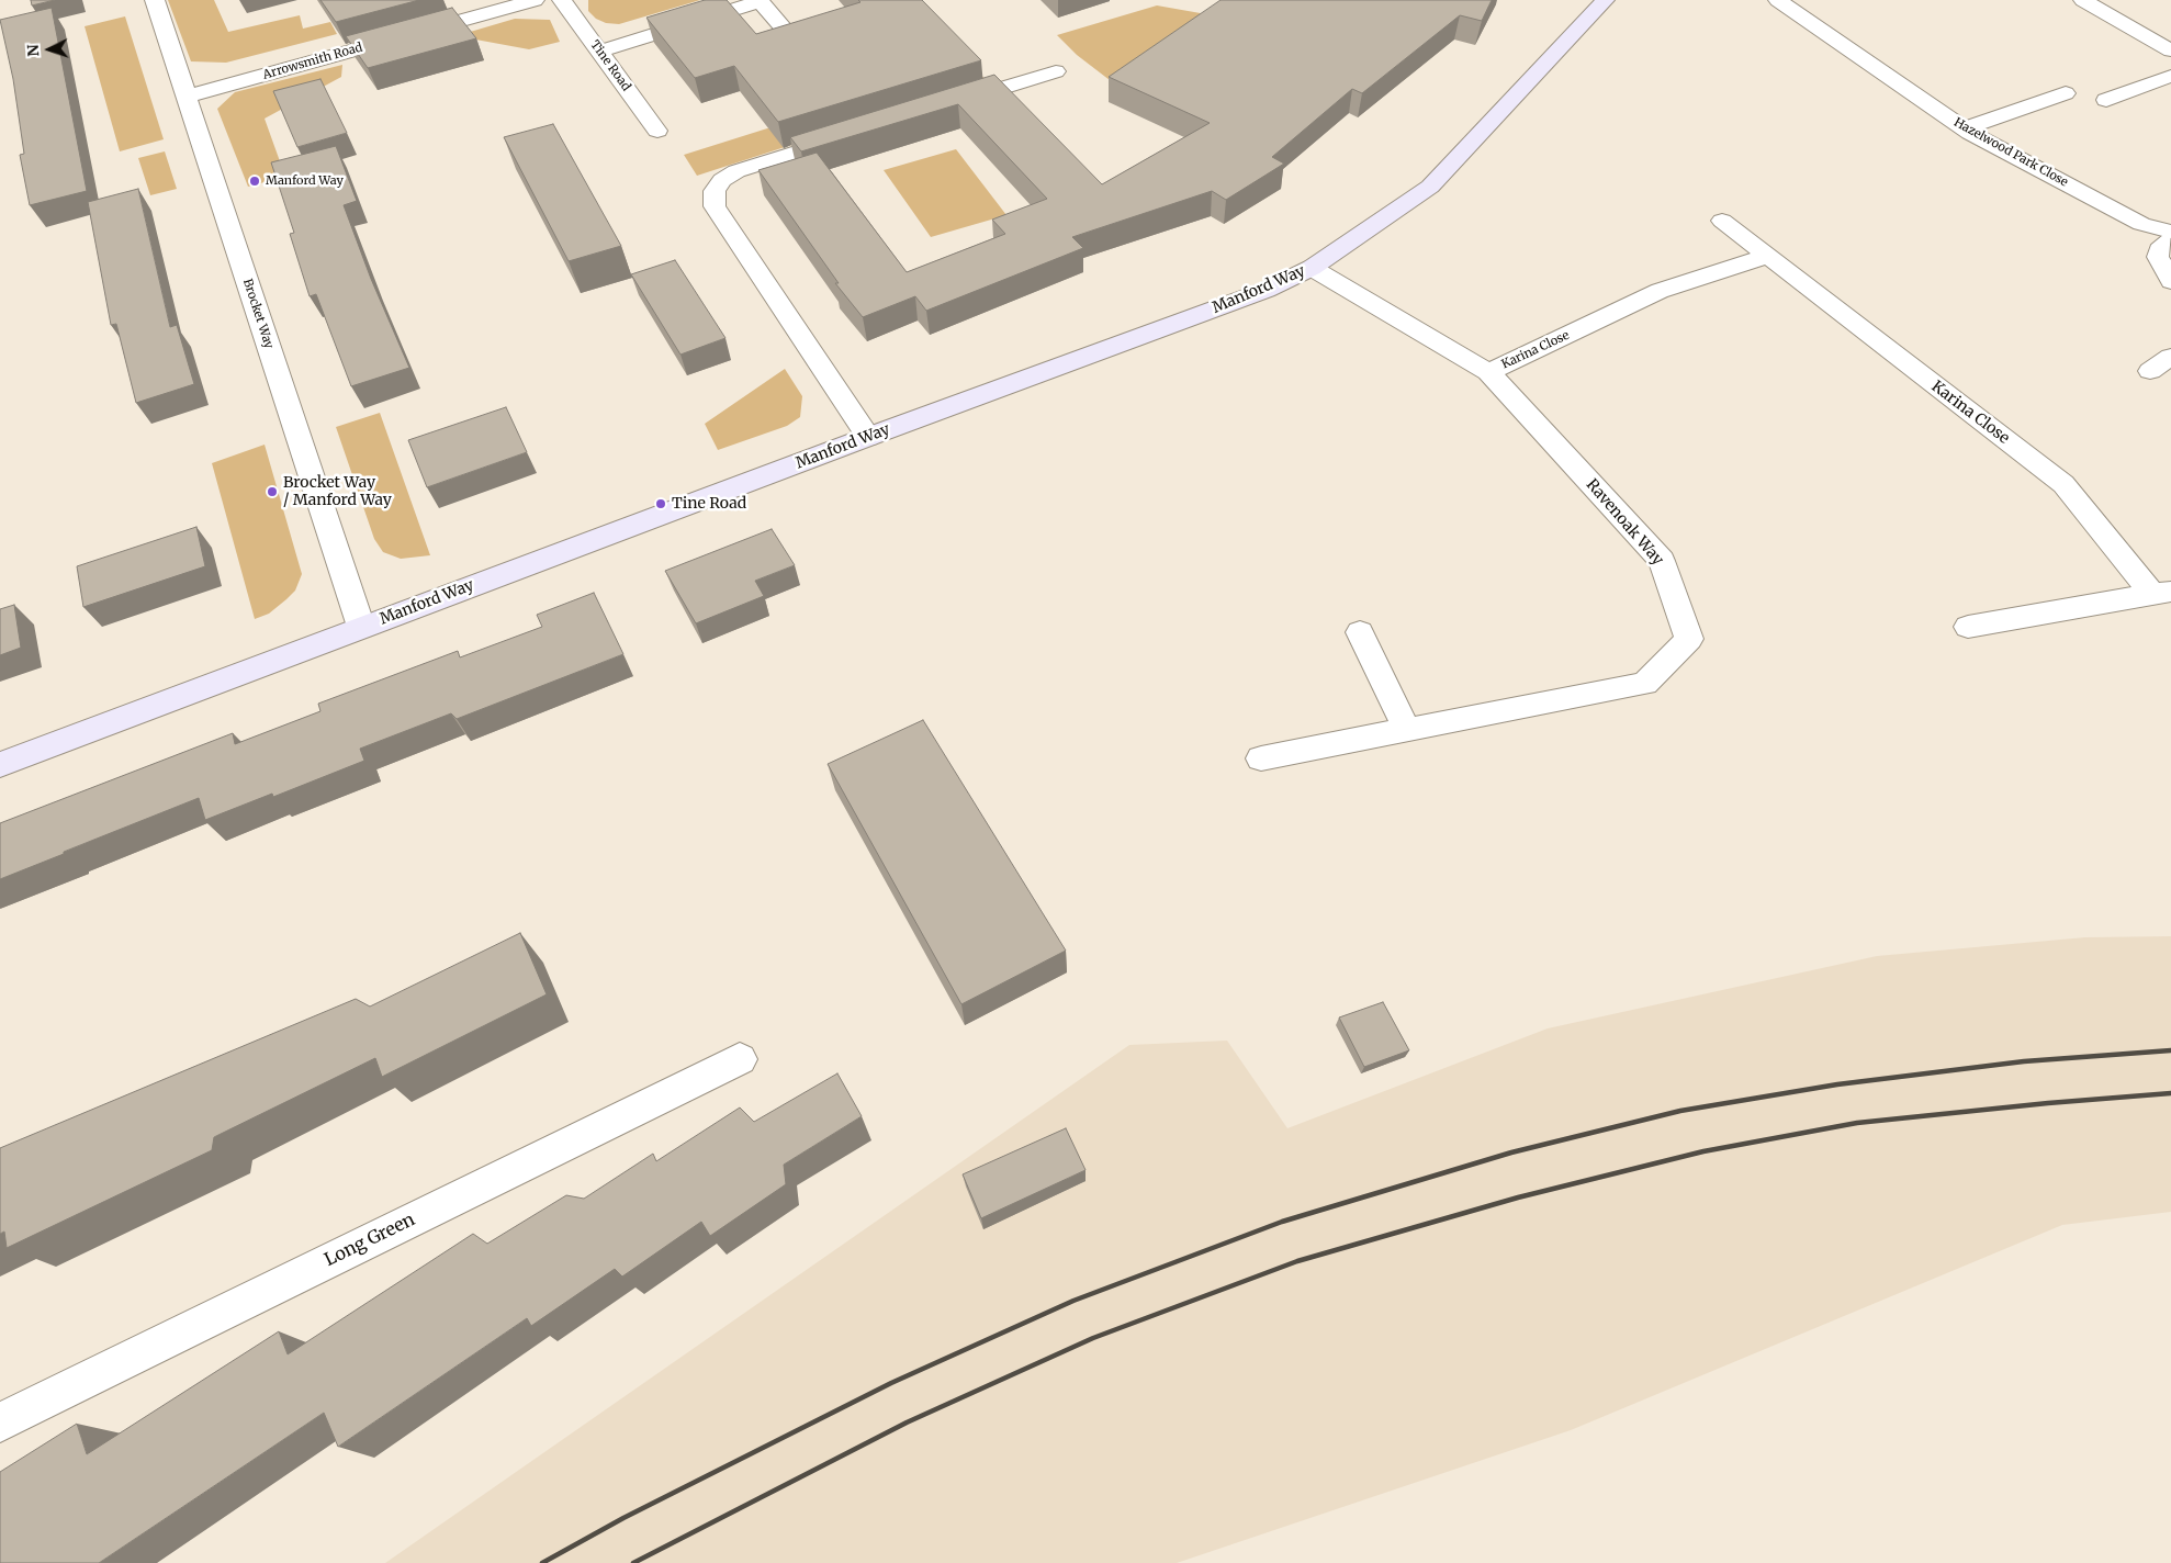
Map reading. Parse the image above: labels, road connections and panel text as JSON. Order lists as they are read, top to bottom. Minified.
{"streets":{"street":["Arrowsmith Road","Tine Road","Hazelwood Park Close","Manford Way","Brocket Way","Karina Close","Ravenoak Way","Long Green"]},"crossings":[["Arrowsmith Road","Brocket Way"],["Manford Way","Brocket Way"],["Manford Way","Ravenoak Way"],["Karina Close","Ravenoak Way"]],"places":["Manford Way","Brocket Way / Manford Way","Tine Road"],"north":"left"}
